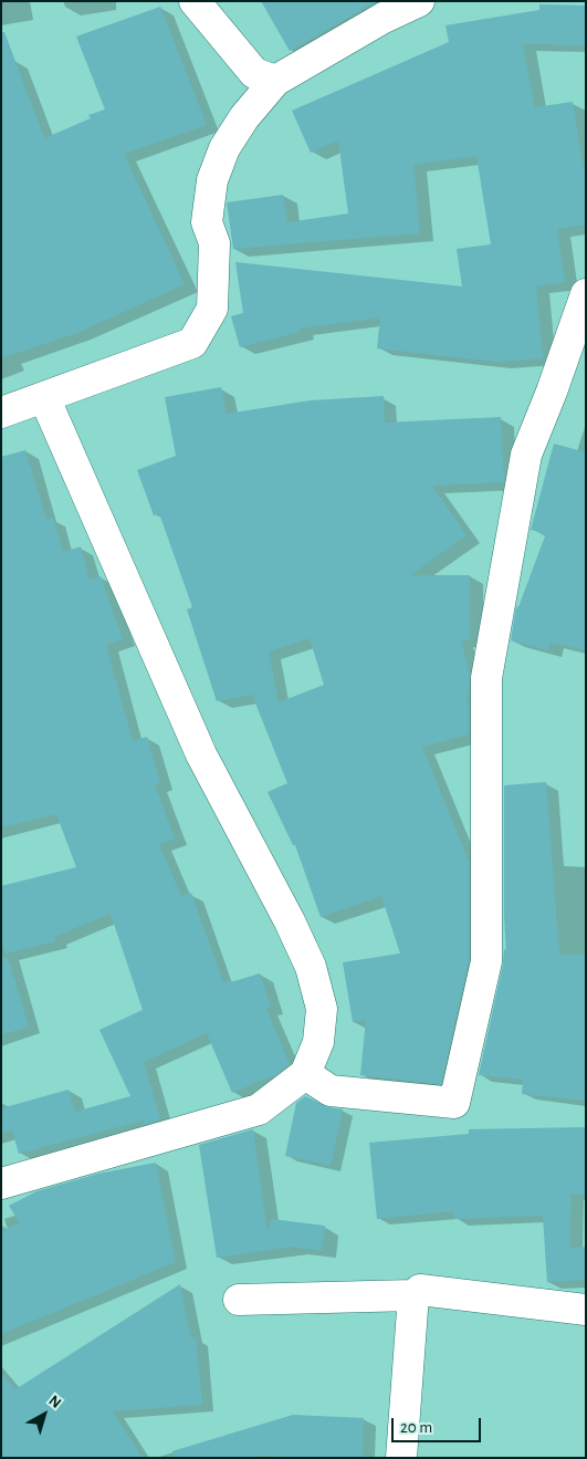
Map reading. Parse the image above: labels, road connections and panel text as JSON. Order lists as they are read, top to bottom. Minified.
{"scale_bar":"20 m","north":"top right"}
